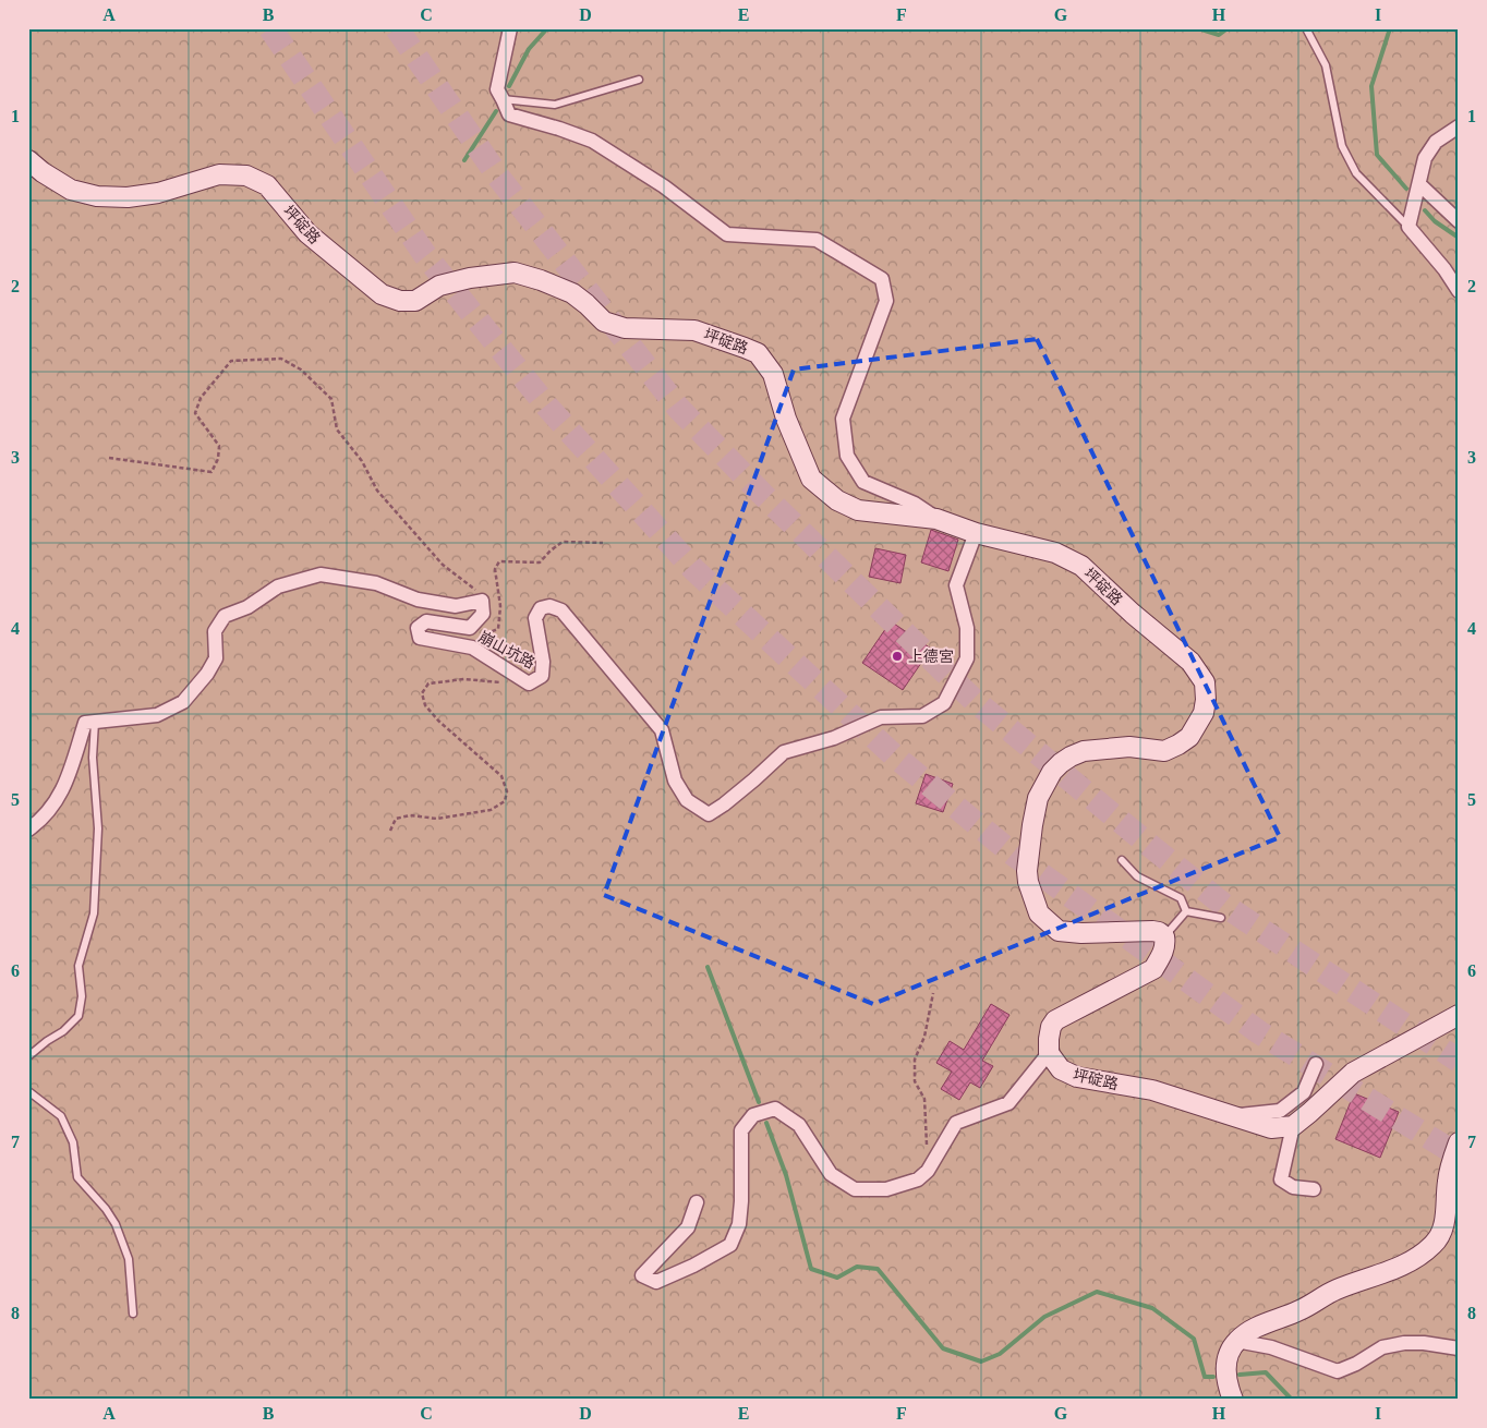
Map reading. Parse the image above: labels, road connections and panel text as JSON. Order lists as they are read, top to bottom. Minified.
{"streets":{"main road":["坪碇路"],"street":["崩山坑路"]},"crossings":[["坪碇路","崩山坑路"]],"places":["上德宮"],"grid":{"columns":["A","B","C","D","E","F","G","H","I"],"rows":["1","2","3","4","5","6","7","8"]}}
